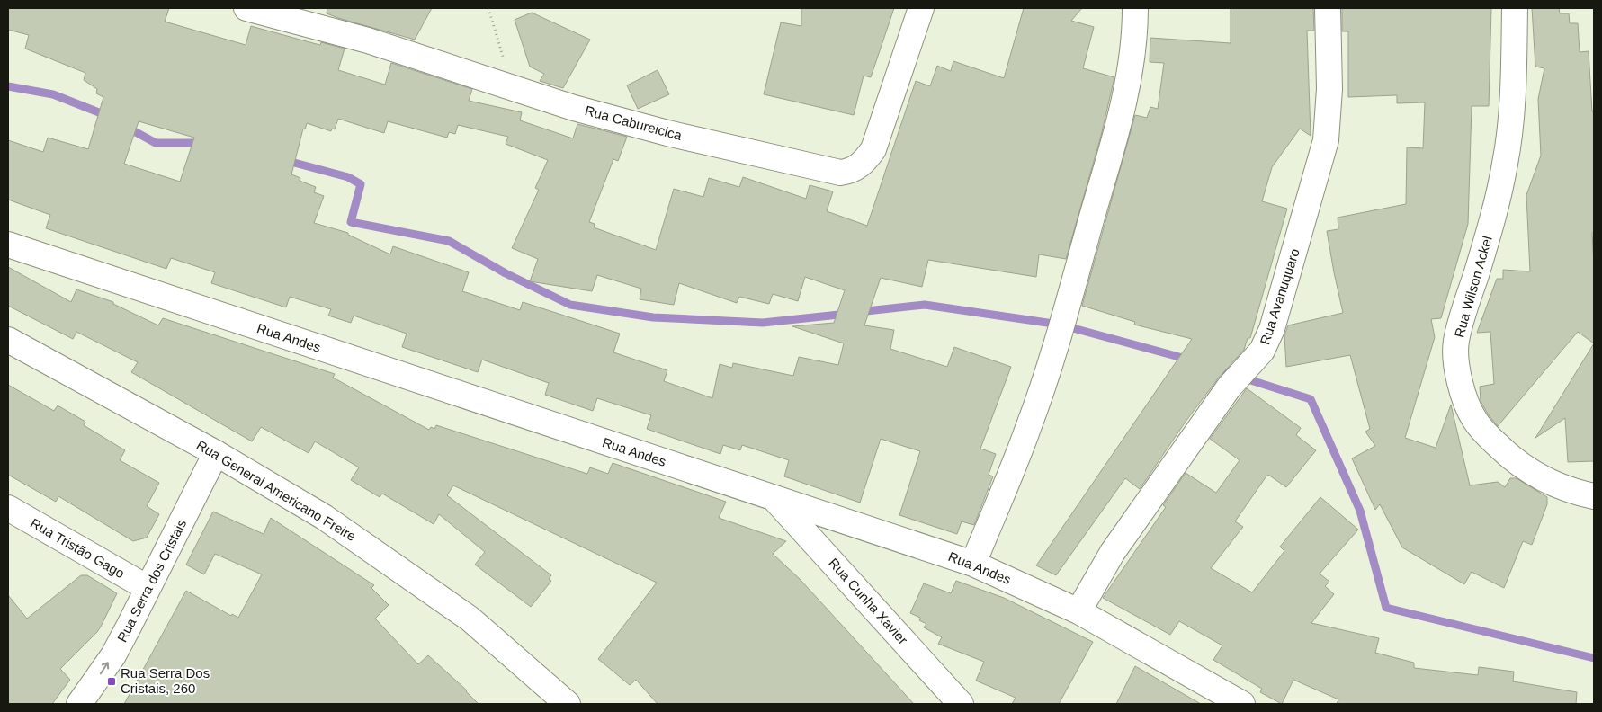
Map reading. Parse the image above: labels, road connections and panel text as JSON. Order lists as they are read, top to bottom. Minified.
{"streets":{"street":["Rua Cabureicica","Rua Wilson Ackel","Rua Avanuquaro","Rua Andes","Rua General Americano Freire","Rua Tristão Gago","Rua Serra dos Cristais","Rua Cunha Xavier"]},"crossings":[["Rua Avanuquaro","Rua Andes"],["Rua Andes","Rua Cunha Xavier"],["Rua General Americano Freire","Rua Serra dos Cristais"],["Rua Tristão Gago","Rua Serra dos Cristais"]],"one_way":["Rua Serra dos Cristais"],"places":{"transit":["Rua Serra Dos Cristais, 260"]}}
